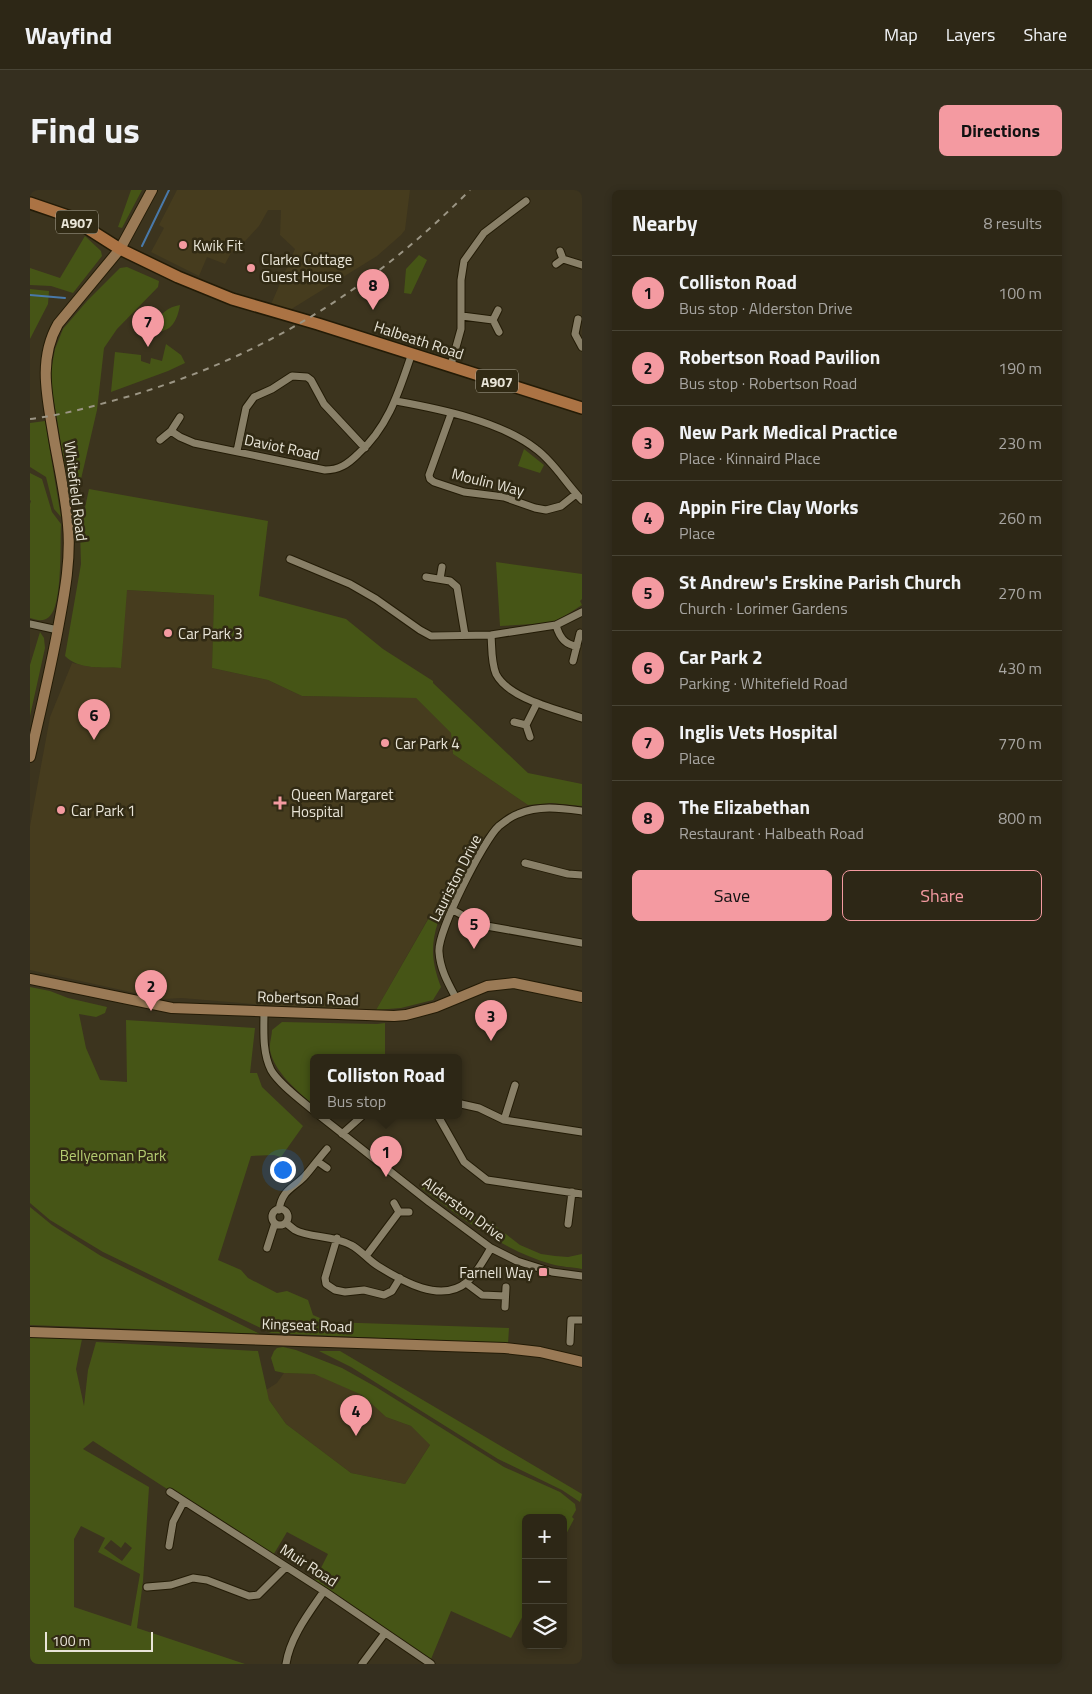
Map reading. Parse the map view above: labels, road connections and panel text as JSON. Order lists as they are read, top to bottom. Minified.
{"streets":{"main road":["A907","Halbeath Road"],"street":["Daviot Road","Moulin Way","Whitefield Road","Lauriston Drive","Robertson Road","Alderston Drive","Kingseat Road","Muir Road"]},"crossings":[["Halbeath Road","Daviot Road"],["Halbeath Road","Whitefield Road"],["Lauriston Drive","Robertson Road"]],"parks":["Bellyeoman Park"],"places":{"other":["Kwik Fit","Clarke Cottage Guest House","Car Park 3","Car Park 4","Car Park 1"],"health":["Queen Margaret Hospital"],"transit":["Farnell Way"]},"scale_bar":"100 m","page":{"header":"Wayfind","nav":["Map","Layers","Share"],"title":"Find us","buttons":["Directions",["Save","Share"]],"heading":["Nearby","8 results"],"list":[{"mark":"1","name":"Colliston Road","note":"Bus stop · Alderston Drive","value":"100 m"},{"mark":"2","name":"Robertson Road Pavilion","note":"Bus stop · Robertson Road","value":"190 m"},{"mark":"3","name":"New Park Medical Practice","note":"Place · Kinnaird Place","value":"230 m"},{"mark":"4","name":"Appin Fire Clay Works","note":"Place","value":"260 m"},{"mark":"5","name":"St Andrew's Erskine Parish Church","note":"Church · Lorimer Gardens","value":"270 m"},{"mark":"6","name":"Car Park 2","note":"Parking · Whitefield Road","value":"430 m"},{"mark":"7","name":"Inglis Vets Hospital","note":"Place","value":"770 m"},{"mark":"8","name":"The Elizabethan","note":"Restaurant · Halbeath Road","value":"800 m"}],"pins":["8","7","6","5","2","3","1","4"],"popup":["Colliston Road","Bus stop"],"map_buttons":["+","−"],"scale":"100 m"}}
